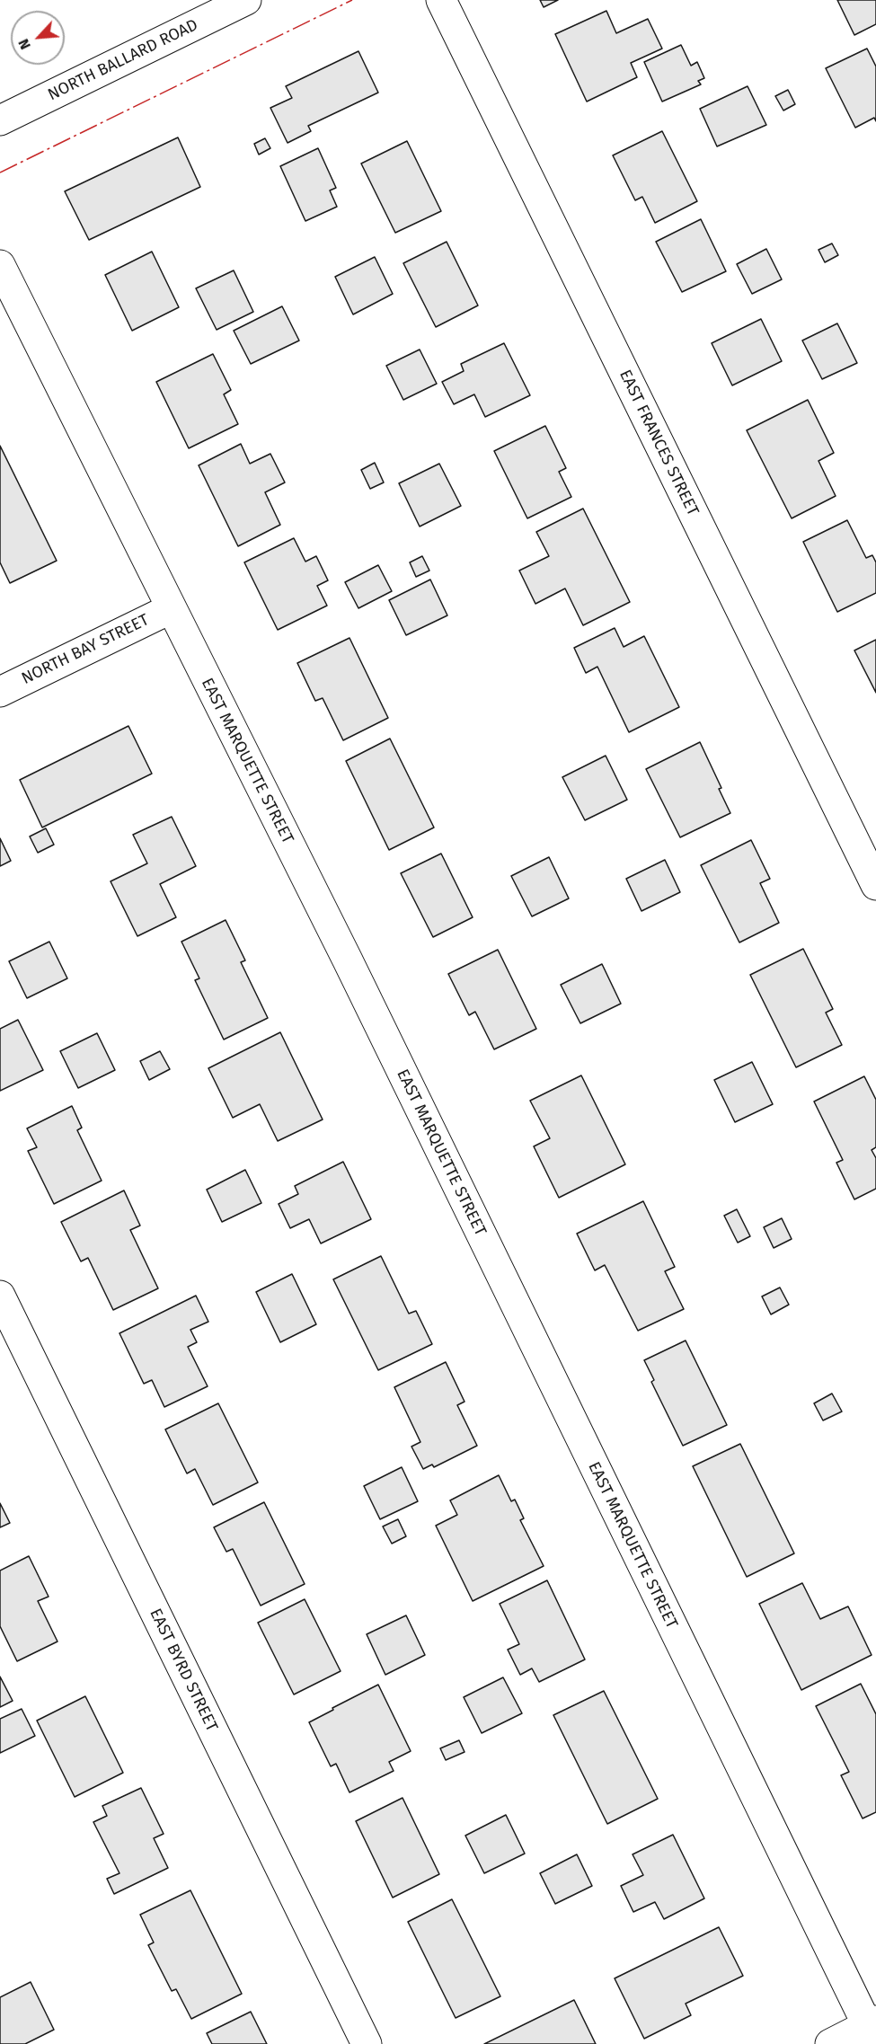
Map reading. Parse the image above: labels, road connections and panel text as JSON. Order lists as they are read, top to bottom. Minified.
{"streets":{"street":["NORTH BALLARD ROAD","EAST FRANCES STREET","NORTH BAY STREET","EAST MARQUETTE STREET","EAST BYRD STREET"]},"crossings":[["NORTH BAY STREET","EAST MARQUETTE STREET"]],"north":"bottom left"}
